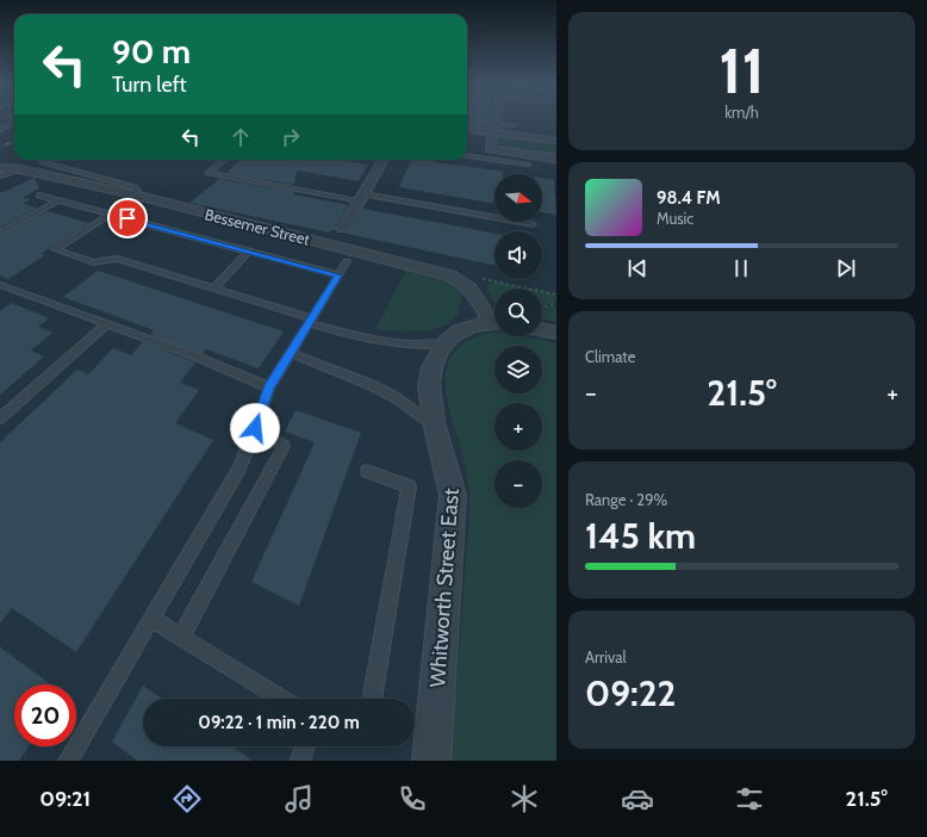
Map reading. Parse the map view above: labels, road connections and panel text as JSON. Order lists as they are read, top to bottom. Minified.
{"streets":{"street":["Bessemer Street","Whitworth Street East"]},"north":"right","page":{"tile":[["11","km/h"],"Climate",["Range · 29%","145 km"],["Arrival","09:22"]],"turn":["90 m","Turn left"],"map_buttons":["+","−"],"song":["98.4 FM","Music"],"heat":["−","21.5°","+"],"limit":"20","trip":"09:22 · 1 min · 220 m","tabs":["09:21","21.5°"]}}
